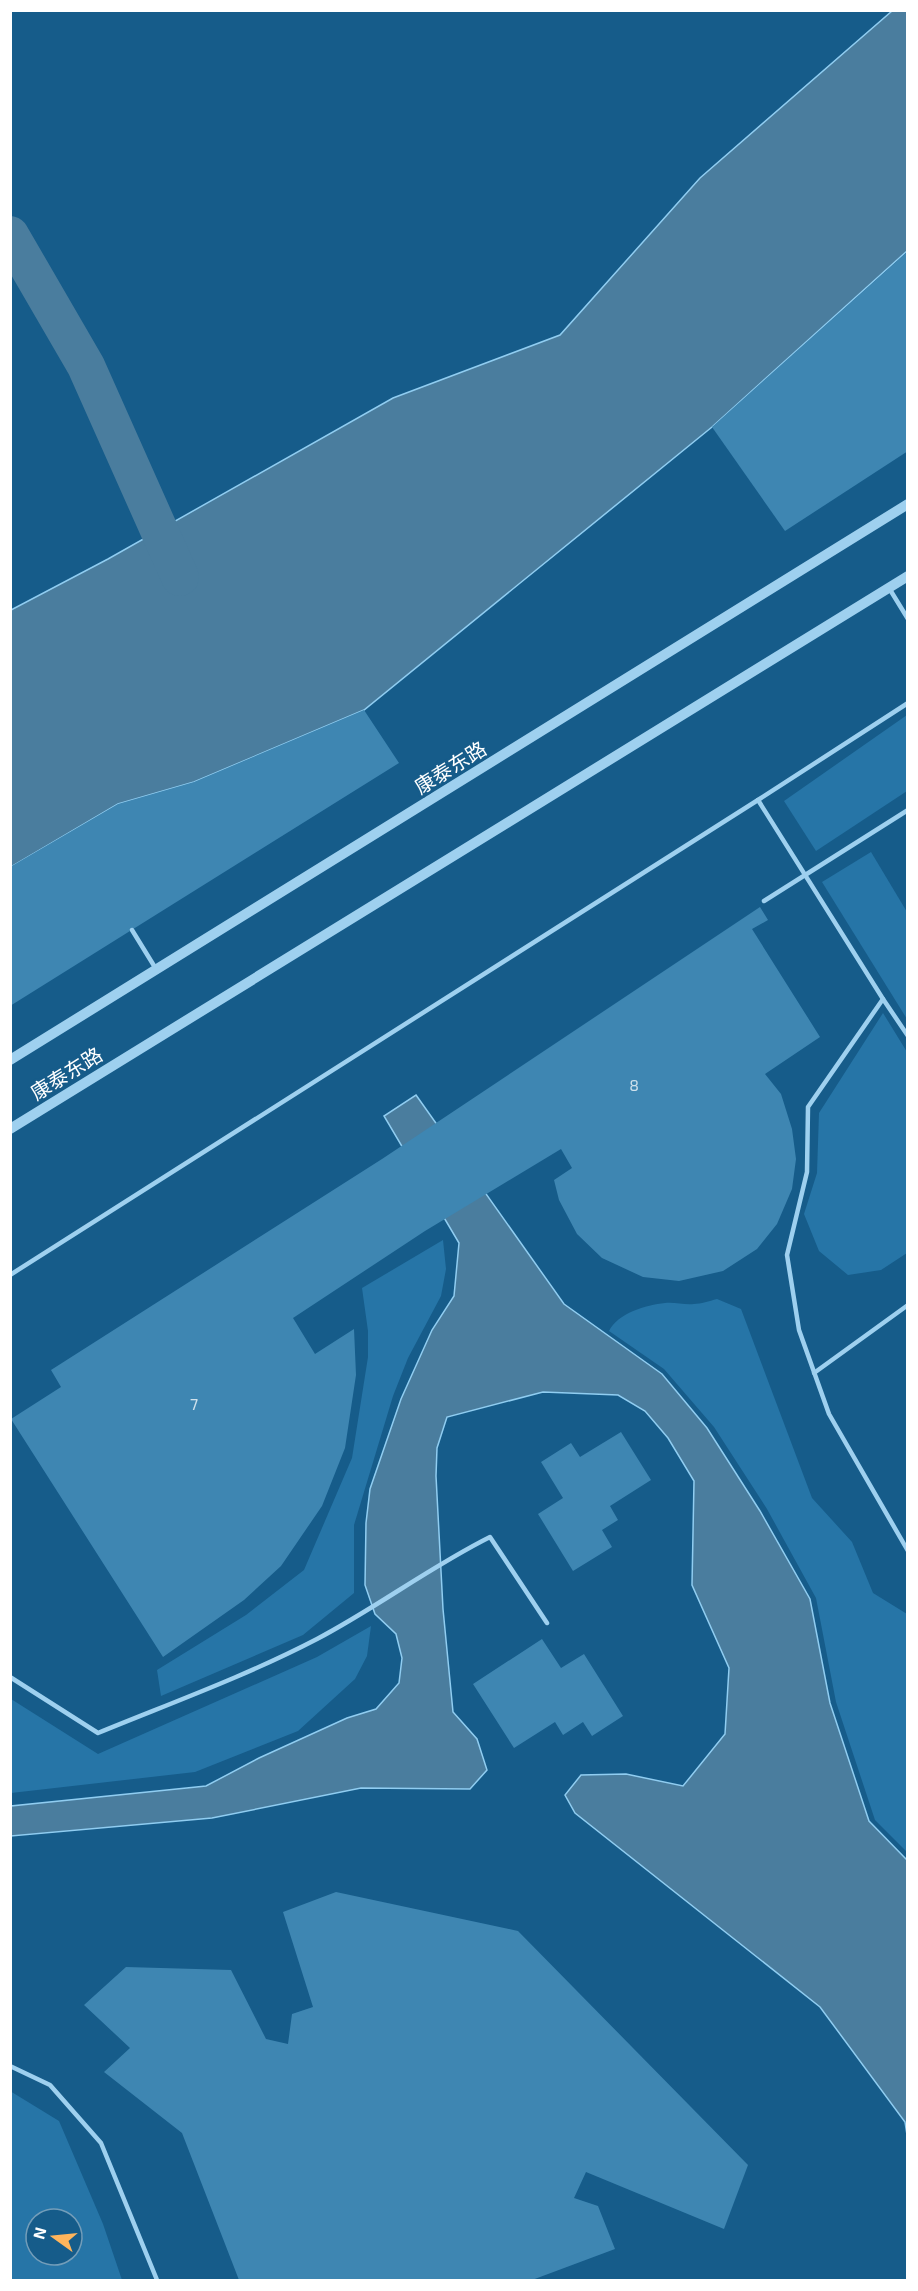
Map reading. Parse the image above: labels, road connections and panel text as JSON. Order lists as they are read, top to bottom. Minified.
{"streets":{"street":["康泰东路"]},"house_numbers":["8","7"],"north":"left"}
